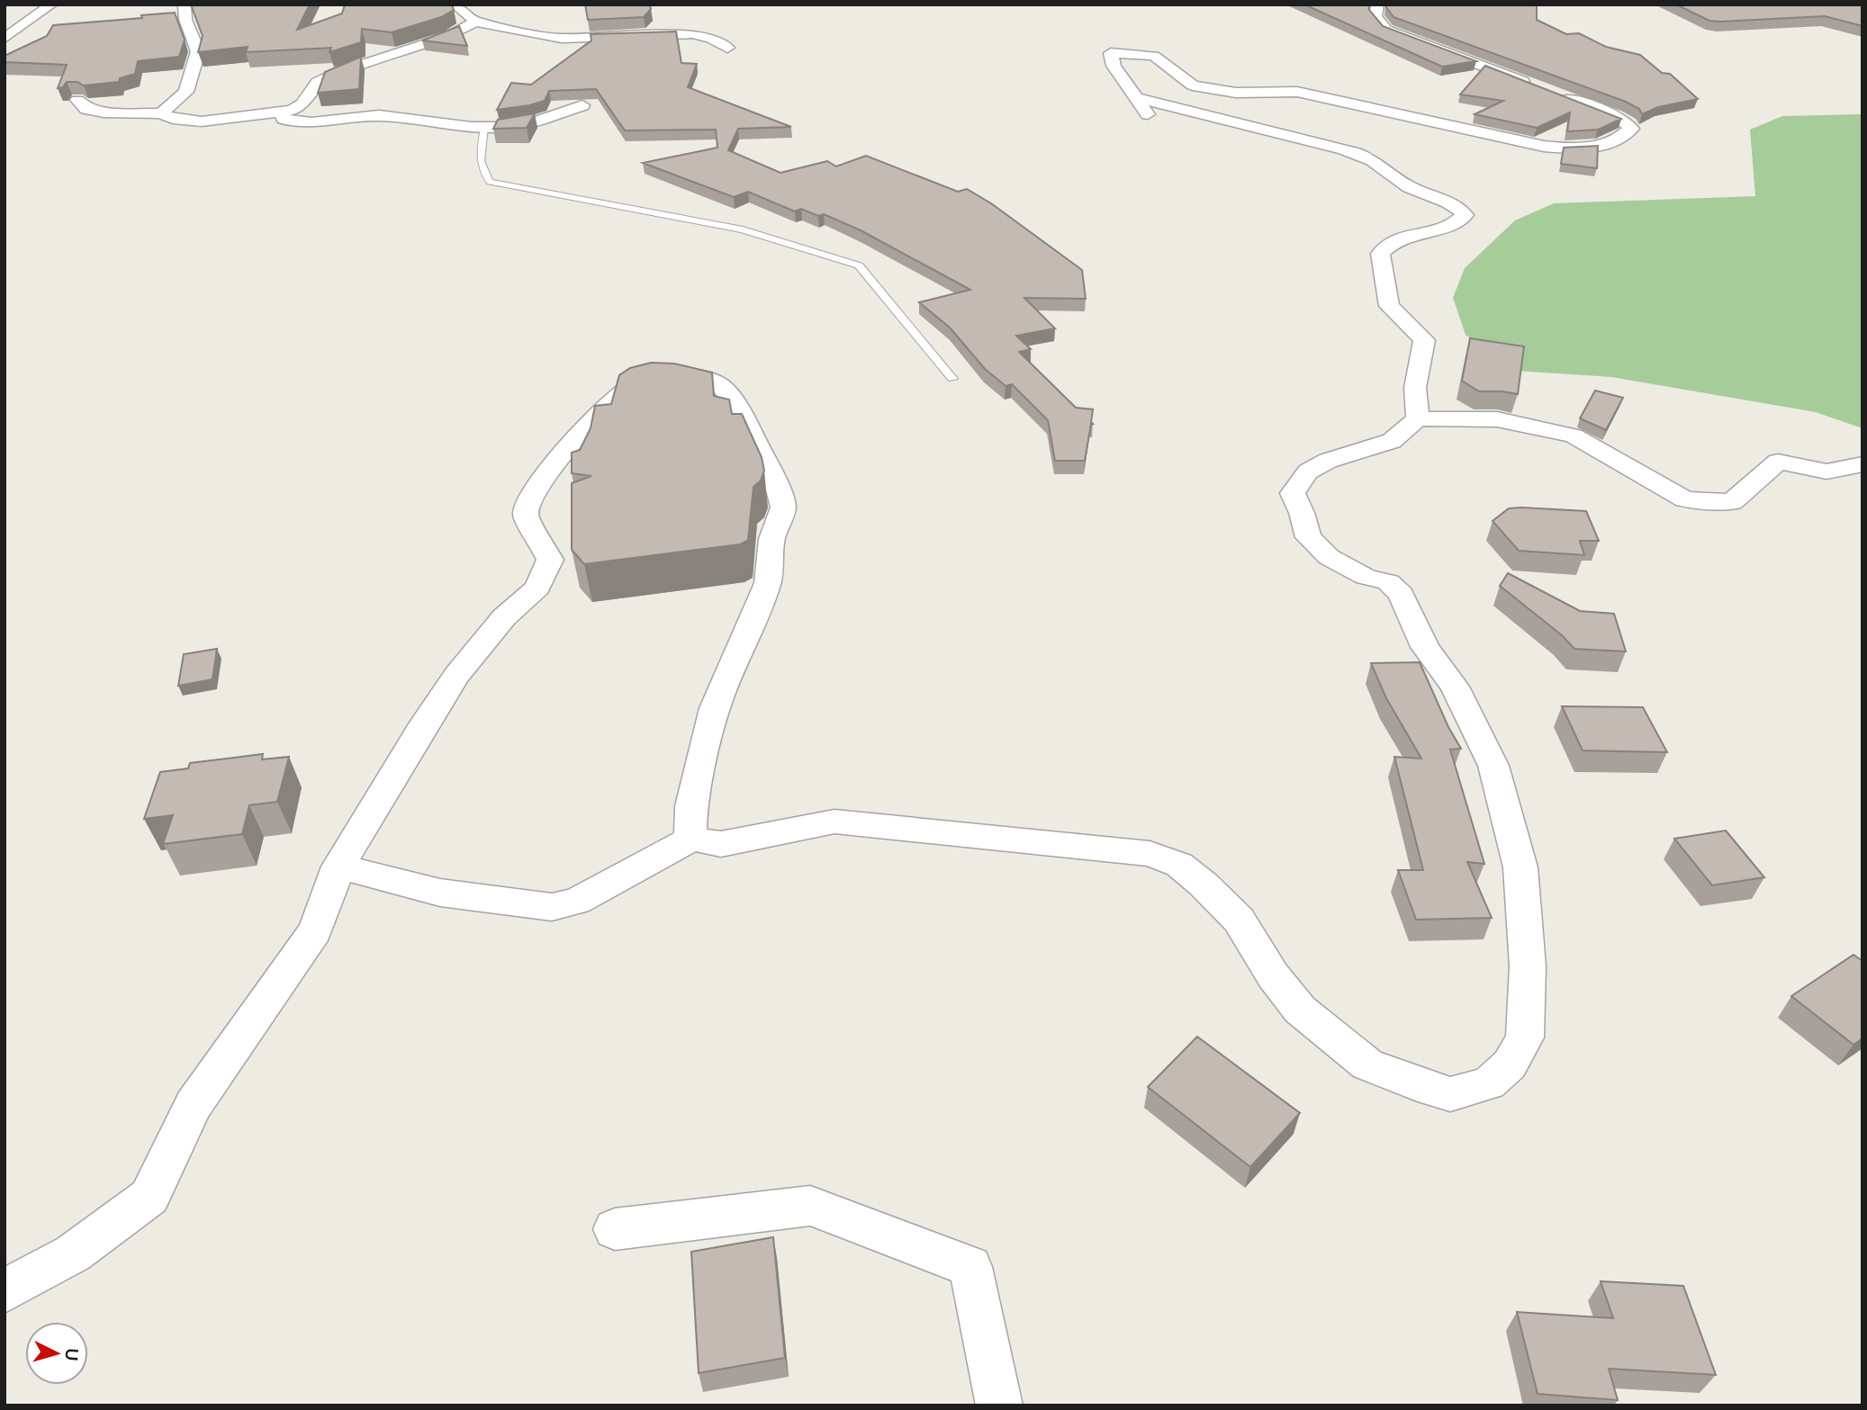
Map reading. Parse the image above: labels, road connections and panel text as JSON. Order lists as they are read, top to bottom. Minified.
{"north":"right"}
